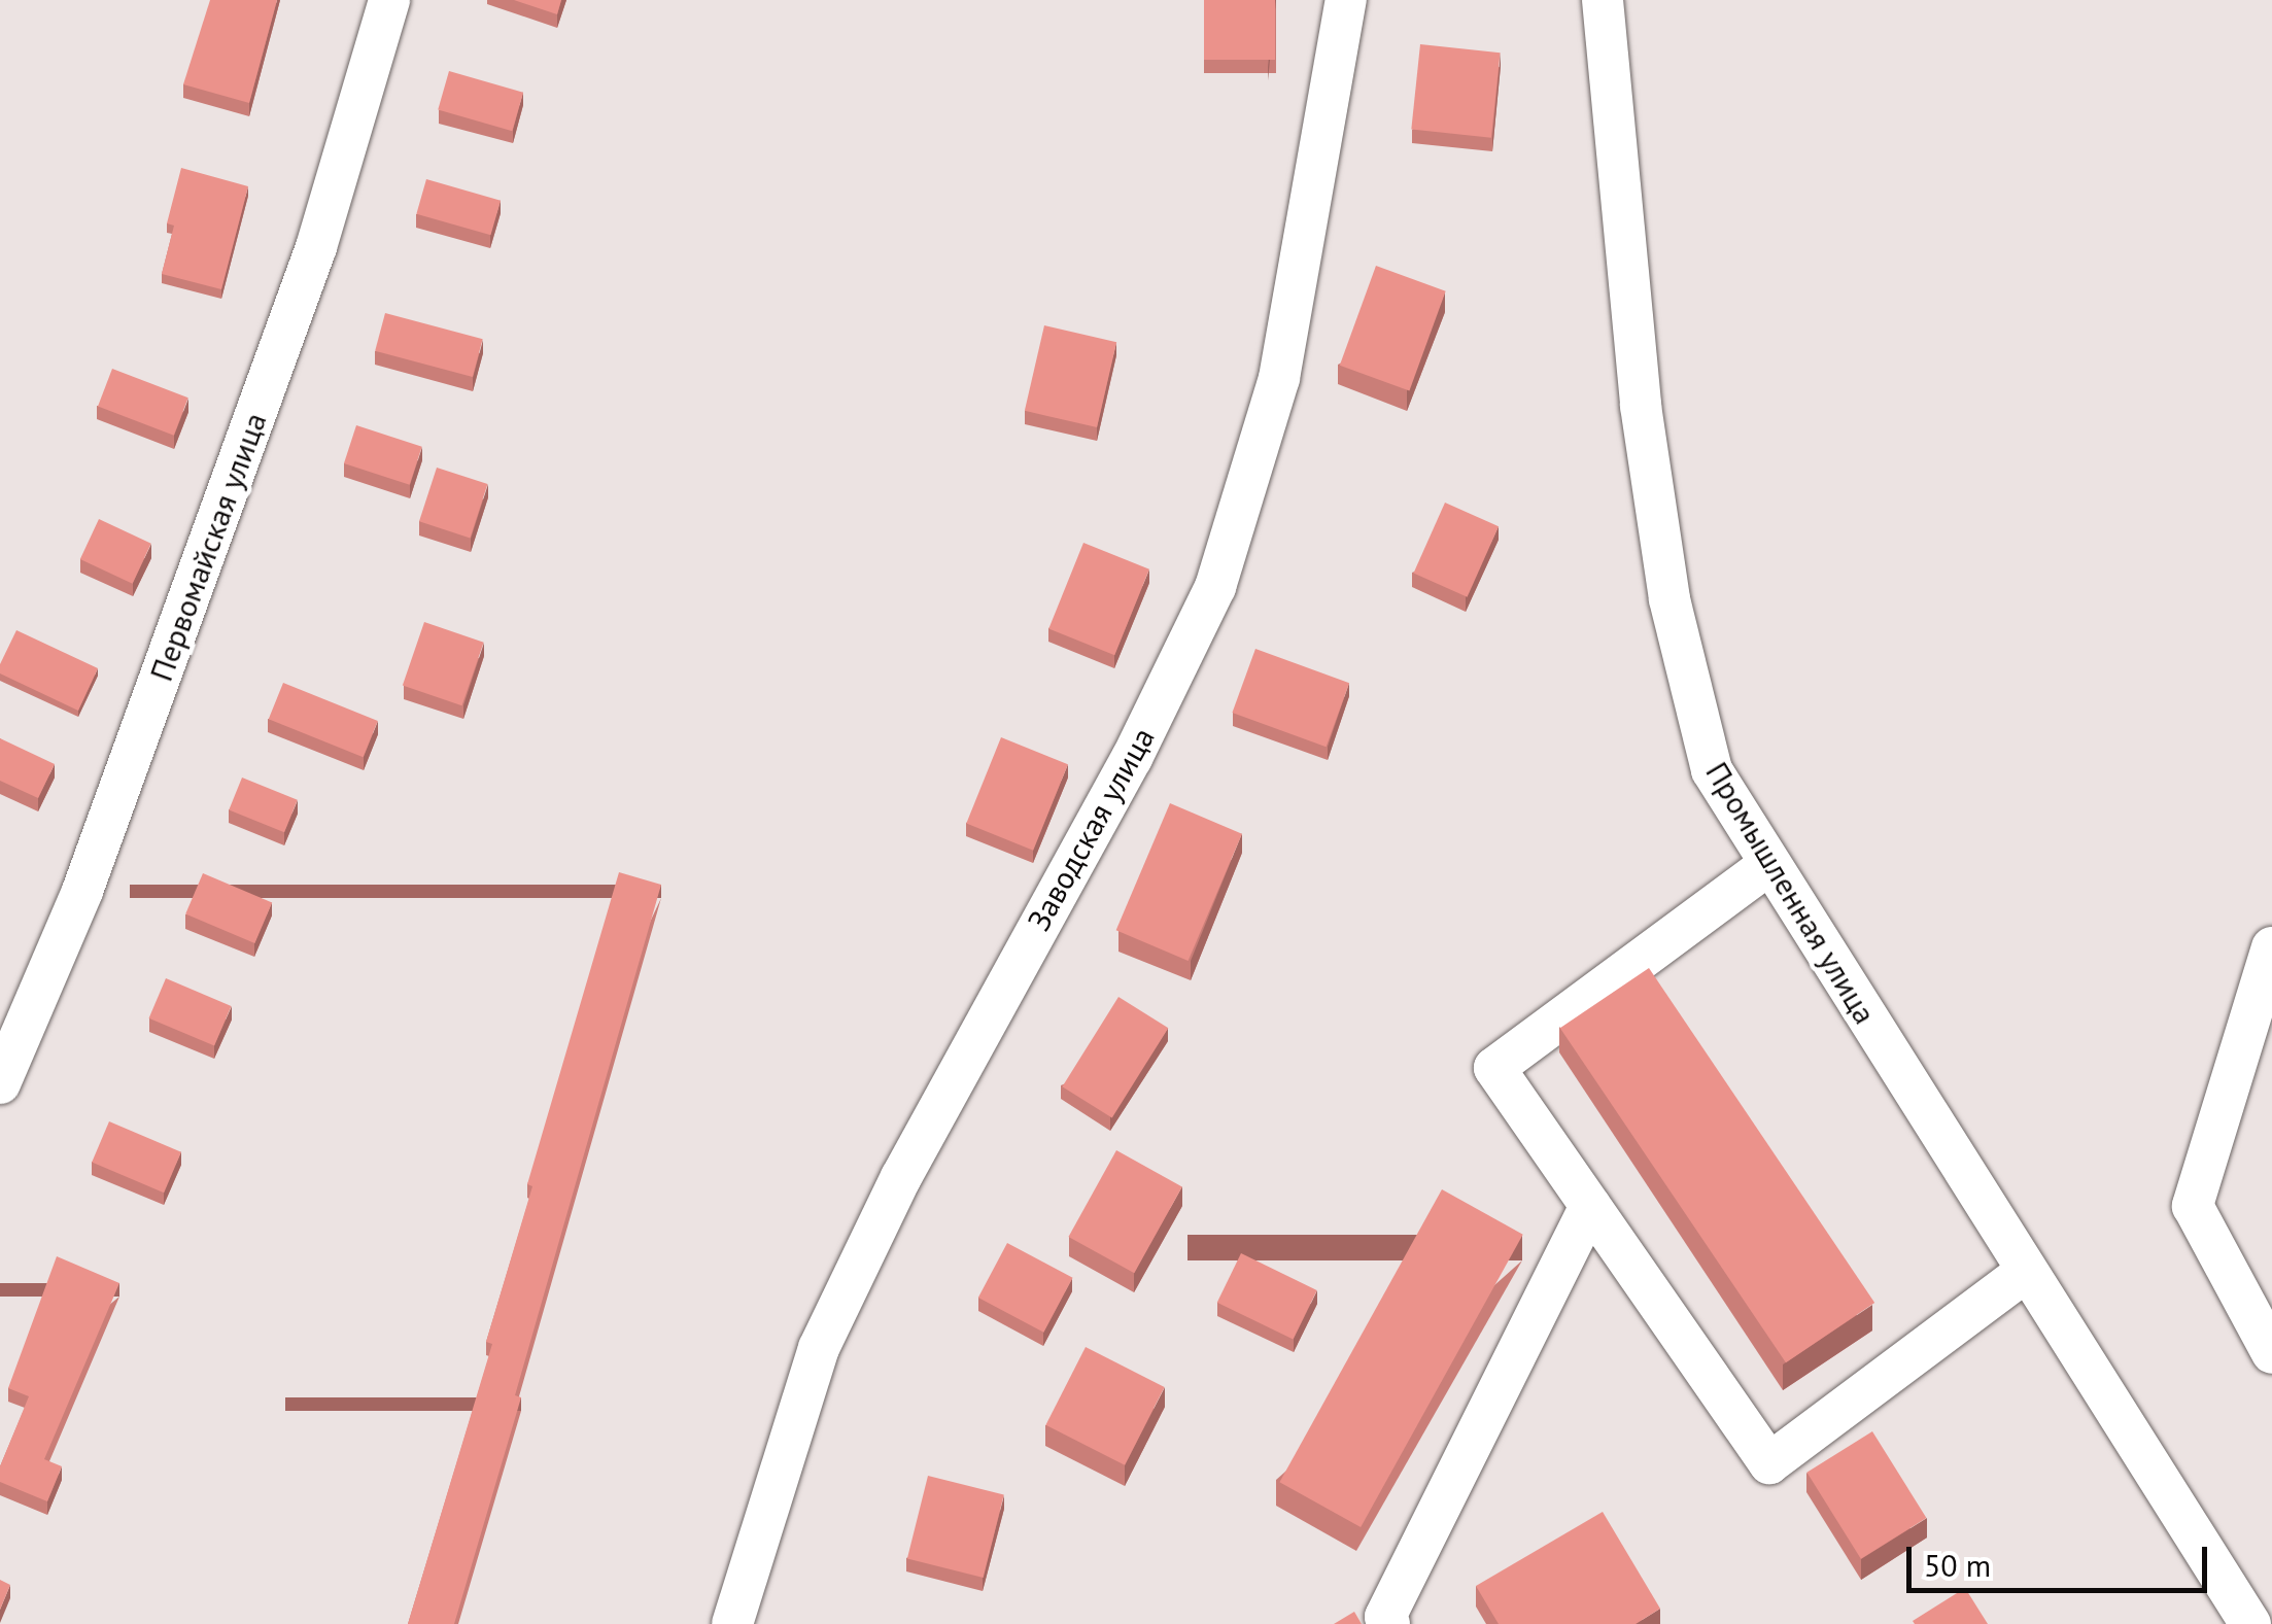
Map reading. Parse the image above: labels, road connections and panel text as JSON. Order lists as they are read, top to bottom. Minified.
{"streets":{"street":["Первомайская улица","Заводская улица","Промышленная улица"]},"scale_bar":"50 m"}
